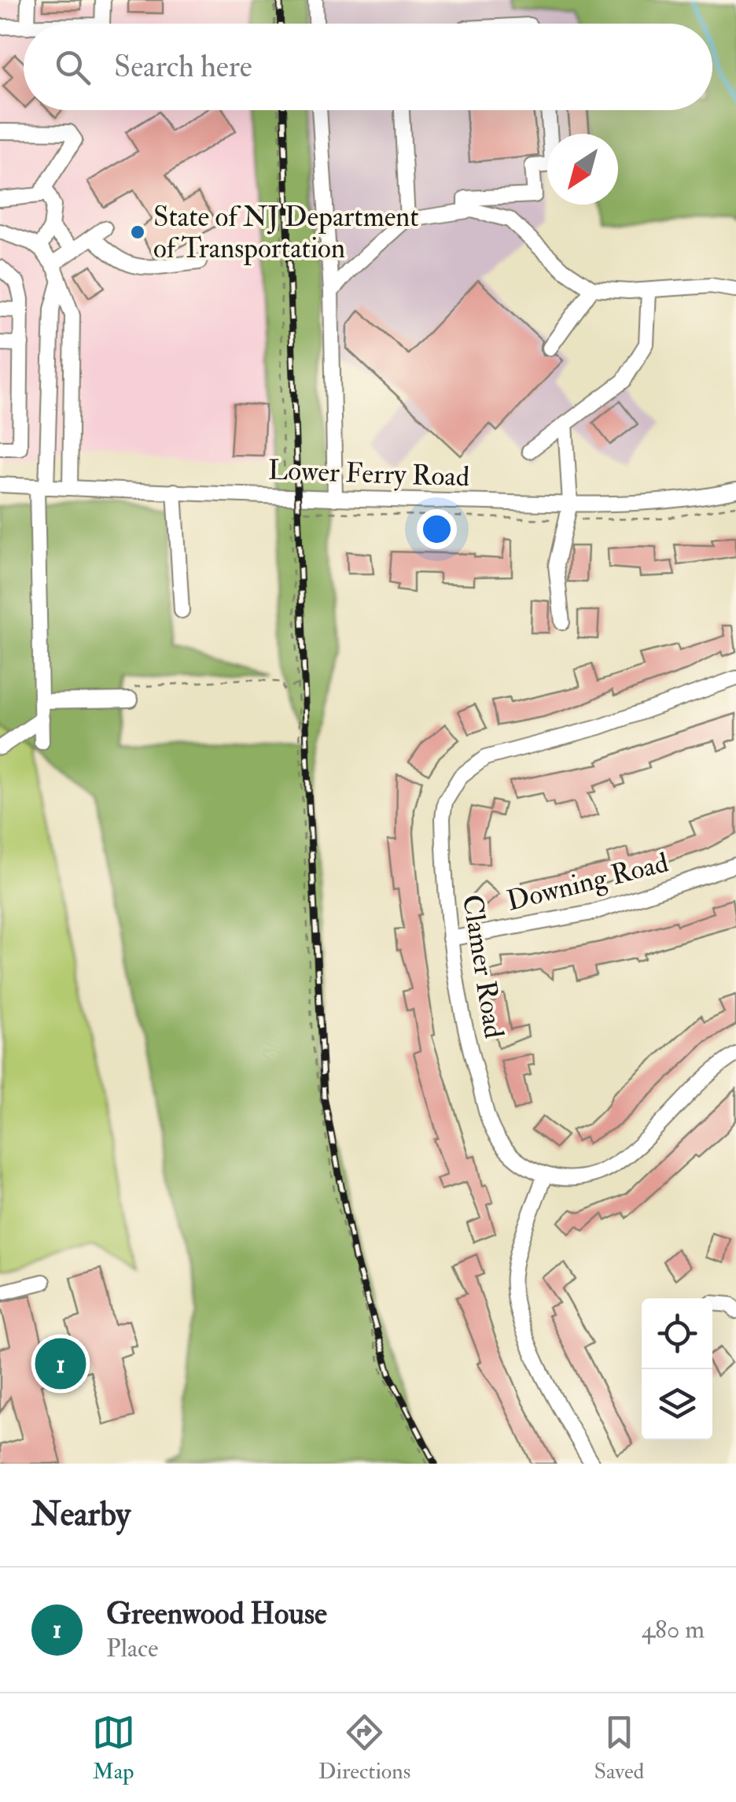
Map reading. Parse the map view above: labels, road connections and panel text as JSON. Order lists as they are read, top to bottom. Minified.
{"streets":{"street":["Lower Ferry Road","Downing Road","Clamer Road"]},"crossings":[["Downing Road","Clamer Road"]],"places":["State of NJ Department of Transportation"],"north":"bottom left","page":{"search":"Search here","pins":"1","heading":"Nearby","list":[{"mark":"1","name":"Greenwood House","note":"Place","value":"480 m"}],"nav":["Map","Directions","Saved"]}}
